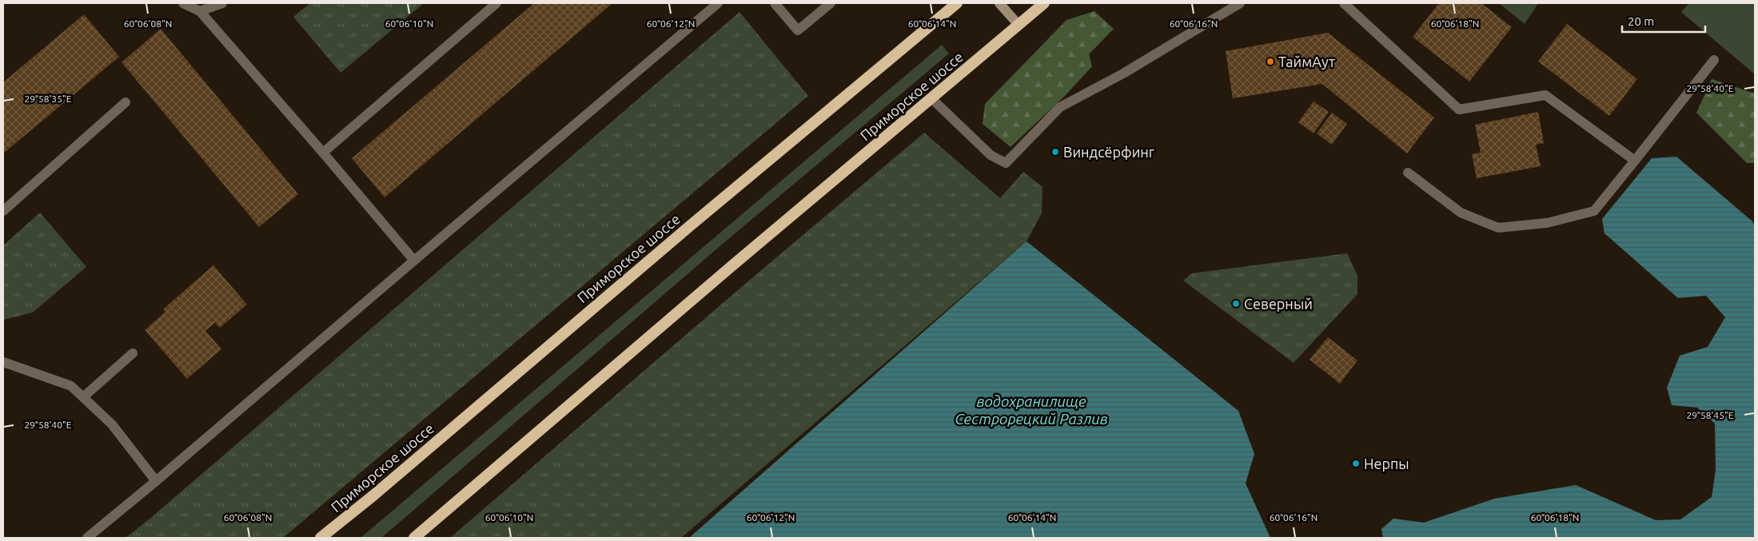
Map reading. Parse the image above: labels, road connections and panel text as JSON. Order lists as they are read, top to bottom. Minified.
{"streets":{"highway":["Приморское шоссе"]},"water":["водохранилище Сестрорецкий Разлив"],"places":["ТаймАут","Виндсёрфинг","Северный","Нерпы"],"scale_bar":"20 m","coordinates":["60°06'08\"N","60°06'10\"N","60°06'12\"N","60°06'14\"N","60°06'16\"N","60°06'18\"N","29°58'40\"E","29°58'35\"E","29°58'45\"E"]}
